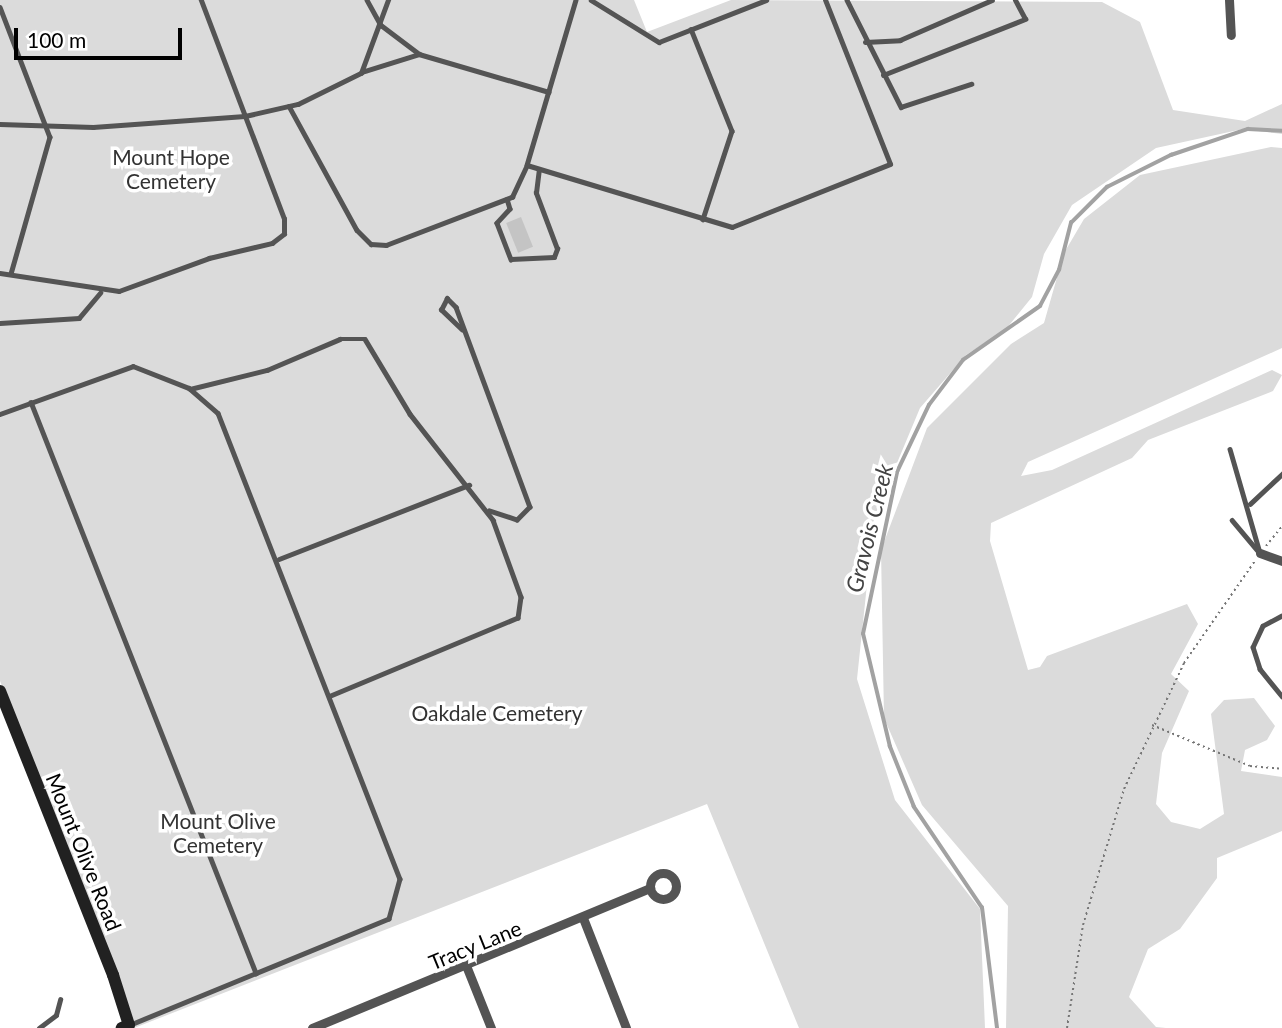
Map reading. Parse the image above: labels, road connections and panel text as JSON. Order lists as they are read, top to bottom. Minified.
{"streets":{"street":["Mount Olive Road","Tracy Lane"]},"water":["Gravois Creek"],"parks":["Mount Hope Cemetery","Oakdale Cemetery","Mount Olive Cemetery"],"scale_bar":"100 m"}
